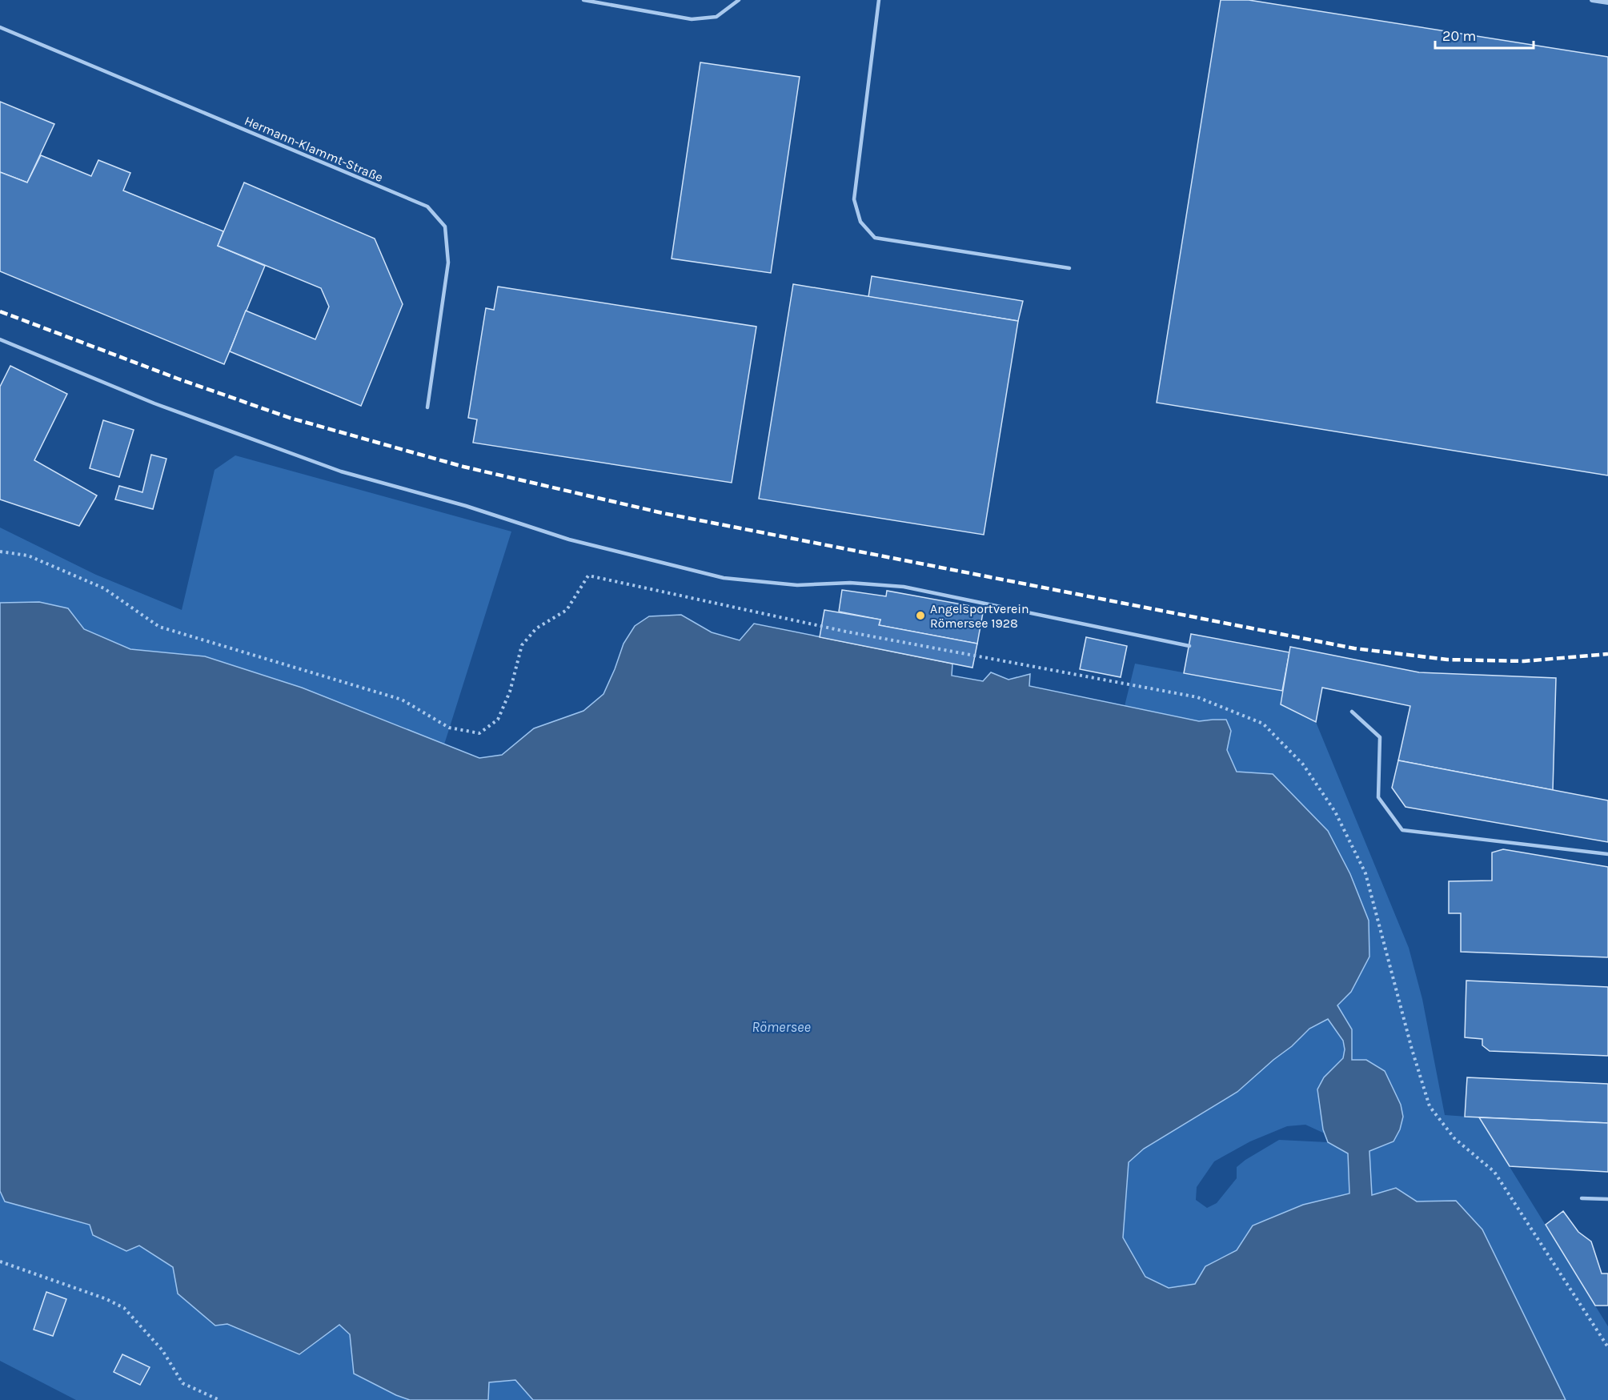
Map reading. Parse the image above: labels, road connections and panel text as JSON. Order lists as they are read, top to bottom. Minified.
{"streets":{"lane":["Hermann-Klammt-Straße"]},"water":["Römersee"],"places":["Angelsportverein Römersee 1928"],"scale_bar":"20 m"}
